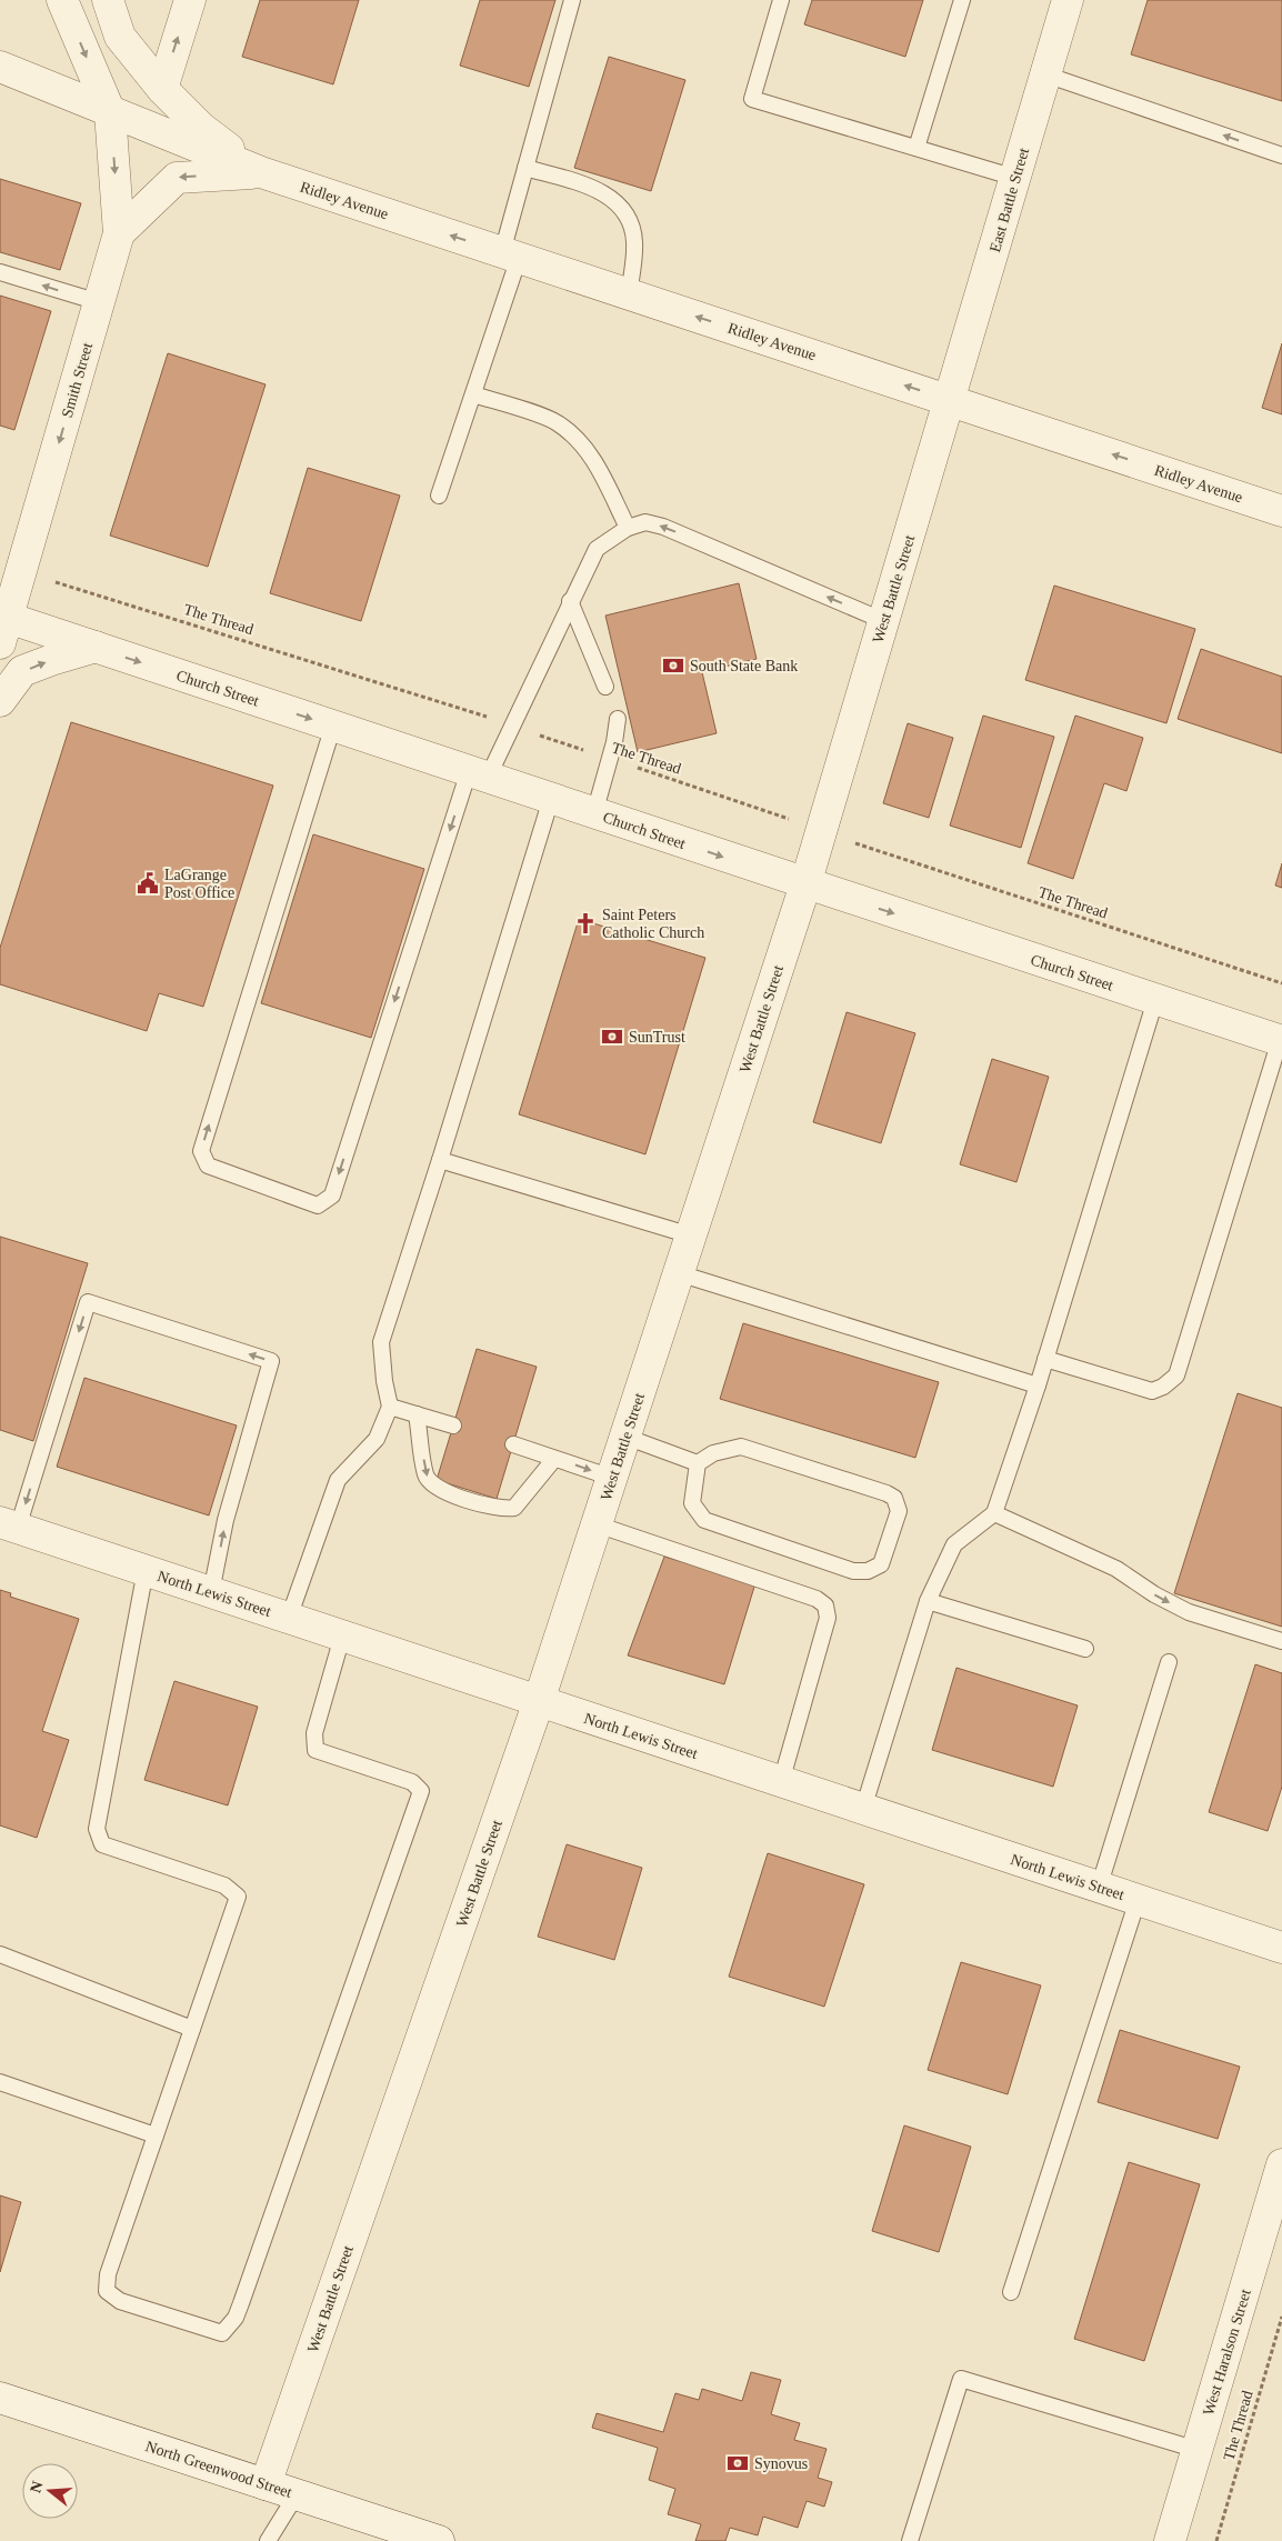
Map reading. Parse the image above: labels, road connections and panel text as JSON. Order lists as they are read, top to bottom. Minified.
{"streets":{"street":["Ridley Avenue","East Battle Street","Smith Street","West Battle Street","Church Street","North Lewis Street","West Haralson Street","North Greenwood Street"],"path":["The Thread"]},"crossings":[["Ridley Avenue","East Battle Street"],["Ridley Avenue","Smith Street"],["Ridley Avenue","West Battle Street"],["East Battle Street","West Battle Street"],["Smith Street","The Thread"],["Smith Street","Church Street"],["West Battle Street","The Thread"],["West Battle Street","Church Street"],["West Battle Street","North Lewis Street"],["West Battle Street","North Greenwood Street"]],"one_way":["Ridley Avenue","Smith Street","Church Street"],"places":{"bank":["South State Bank","SunTrust","Synovus"],"public building":["LaGrange Post Office"],"church":["Saint Peters Catholic Church"]},"north":"left"}
